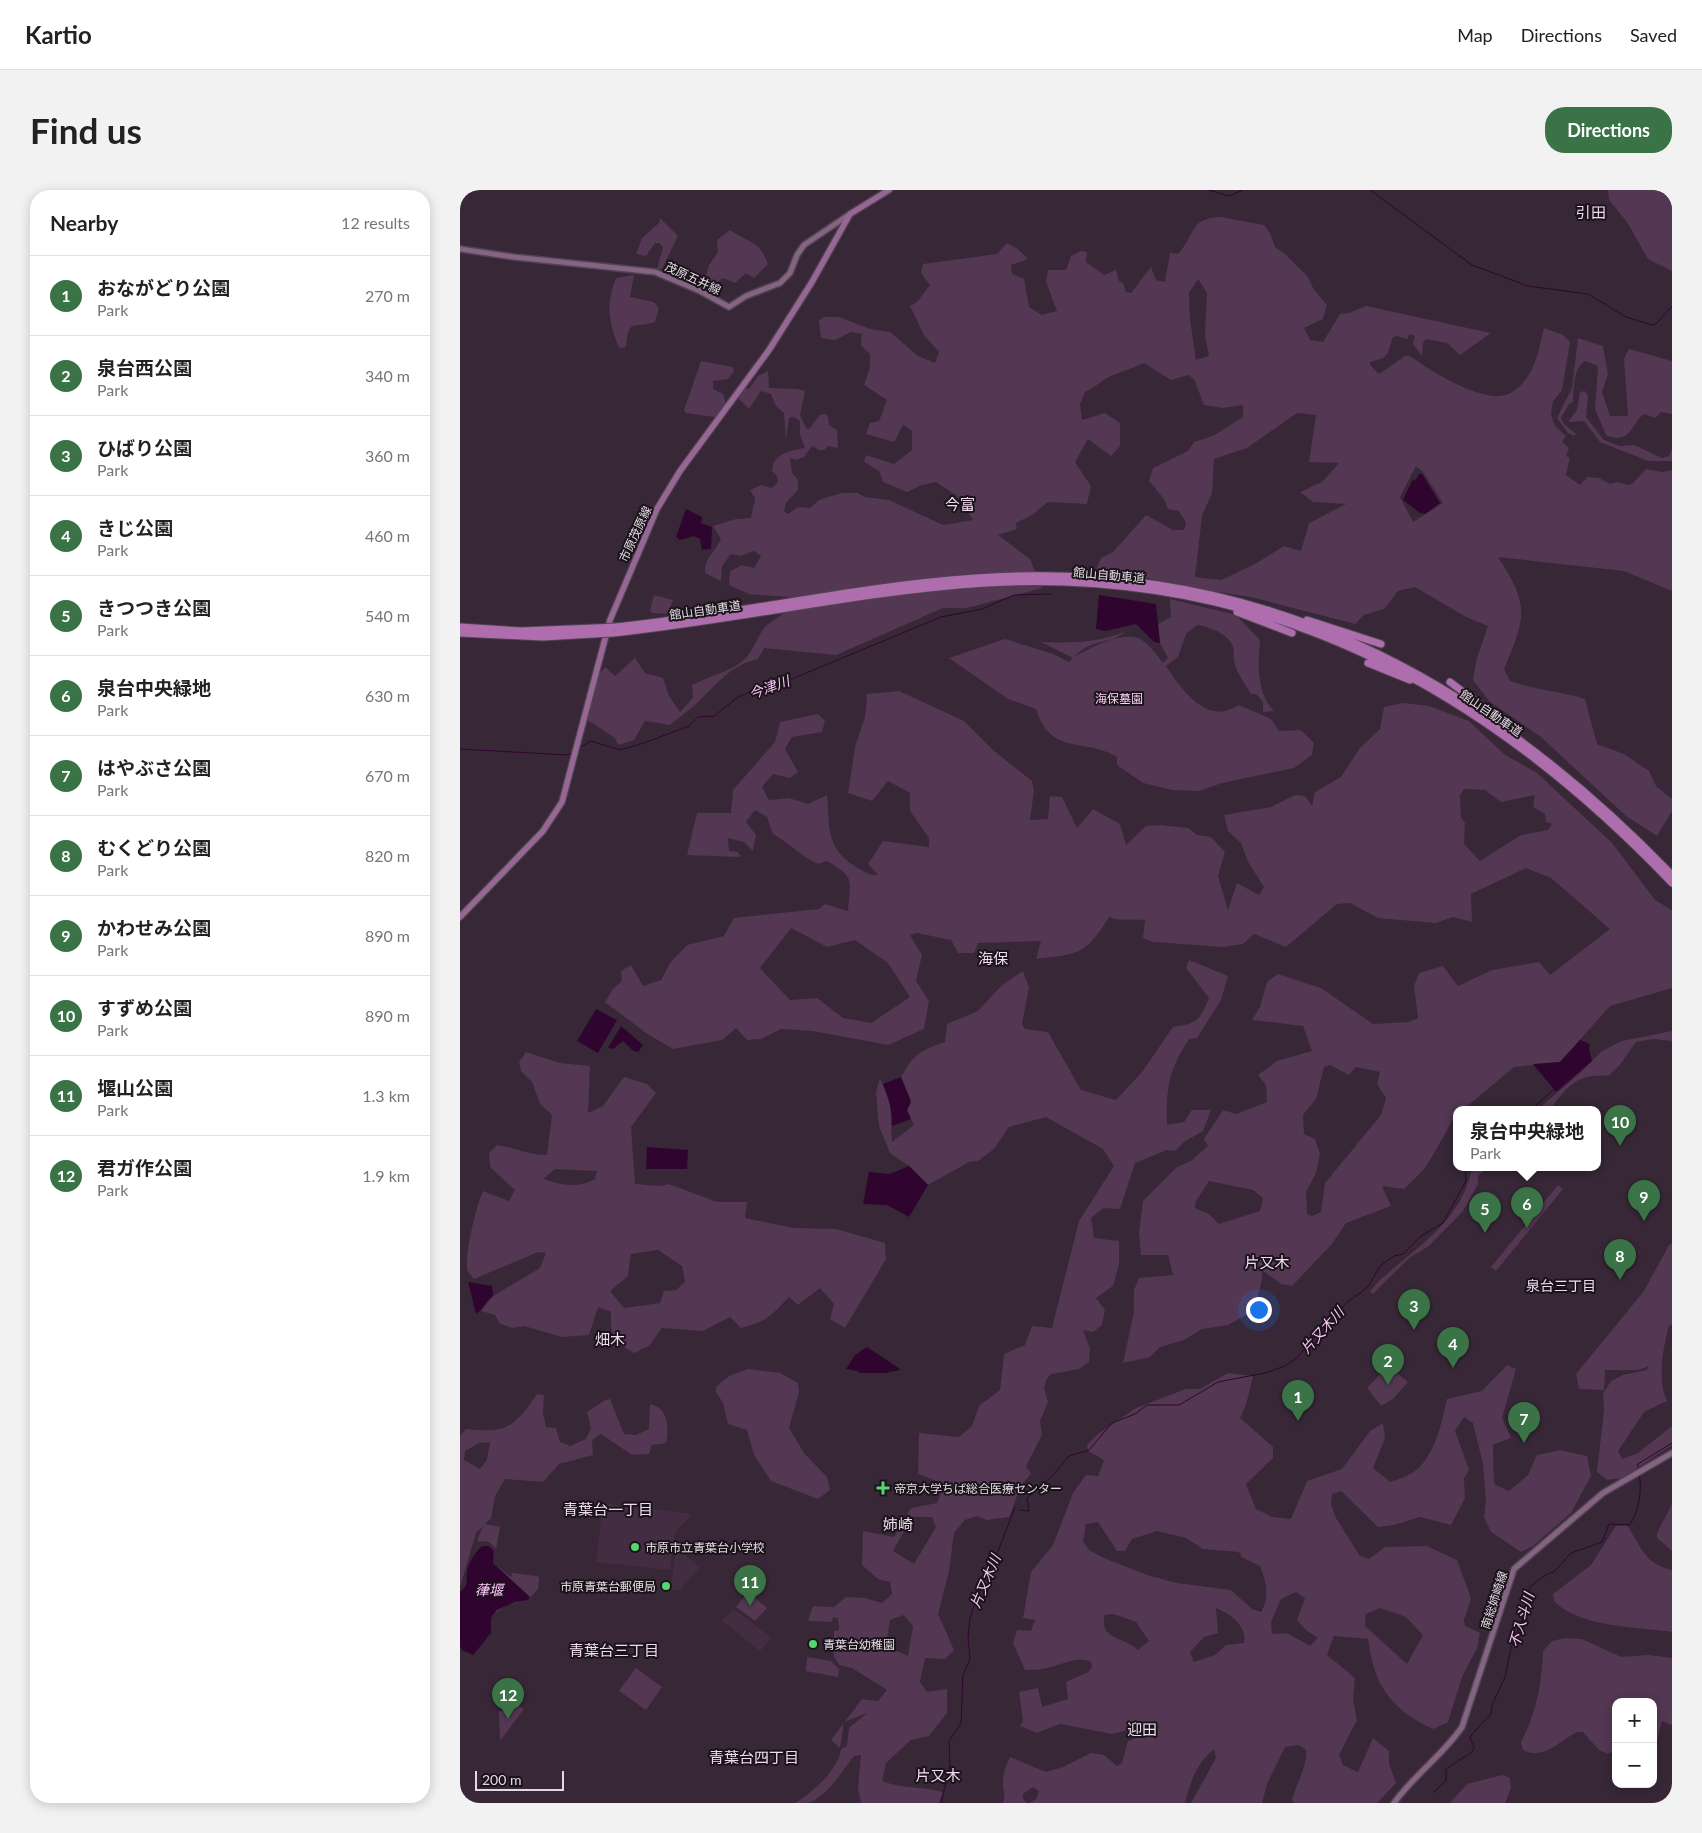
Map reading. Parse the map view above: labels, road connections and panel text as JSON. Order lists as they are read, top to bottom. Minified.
{"streets":{"highway":["館山自動車道"],"main road":["茂原五井線","市原茂原線","南総姉崎線"]},"crossings":[["茂原五井線","市原茂原線"]],"districts":["引田","今富","海保","片又木","泉台三丁目","畑木","青葉台一丁目","姉崎","青葉台三丁目","迎田","青葉台四丁目","片又木"],"water":["今津川","片又木川","葎堰","不入斗川"],"parks":["海保墓園"],"places":{"health":["帝京大学ちば総合医療センター"],"other":["市原市立青葉台小学校","市原青葉台郵便局","青葉台幼稚園"]},"scale_bar":"200 m","page":{"header":"Kartio","nav":["Map","Directions","Saved"],"buttons":"Directions","title":"Find us","heading":["Nearby","12 results"],"list":[{"mark":"1","name":"おながどり公園","note":"Park","value":"270 m"},{"mark":"2","name":"泉台西公園","note":"Park","value":"340 m"},{"mark":"3","name":"ひばり公園","note":"Park","value":"360 m"},{"mark":"4","name":"きじ公園","note":"Park","value":"460 m"},{"mark":"5","name":"きつつき公園","note":"Park","value":"540 m"},{"mark":"6","name":"泉台中央緑地","note":"Park","value":"630 m"},{"mark":"7","name":"はやぶさ公園","note":"Park","value":"670 m"},{"mark":"8","name":"むくどり公園","note":"Park","value":"820 m"},{"mark":"9","name":"かわせみ公園","note":"Park","value":"890 m"},{"mark":"10","name":"すずめ公園","note":"Park","value":"890 m"},{"mark":"11","name":"堰山公園","note":"Park","value":"1.3 km"},{"mark":"12","name":"君ガ作公園","note":"Park","value":"1.9 km"}],"pins":["10","9","6","5","8","3","4","2","1","7","11","12"],"popup":["泉台中央緑地","Park"],"map_buttons":["+","−"],"scale":"200 m"}}
